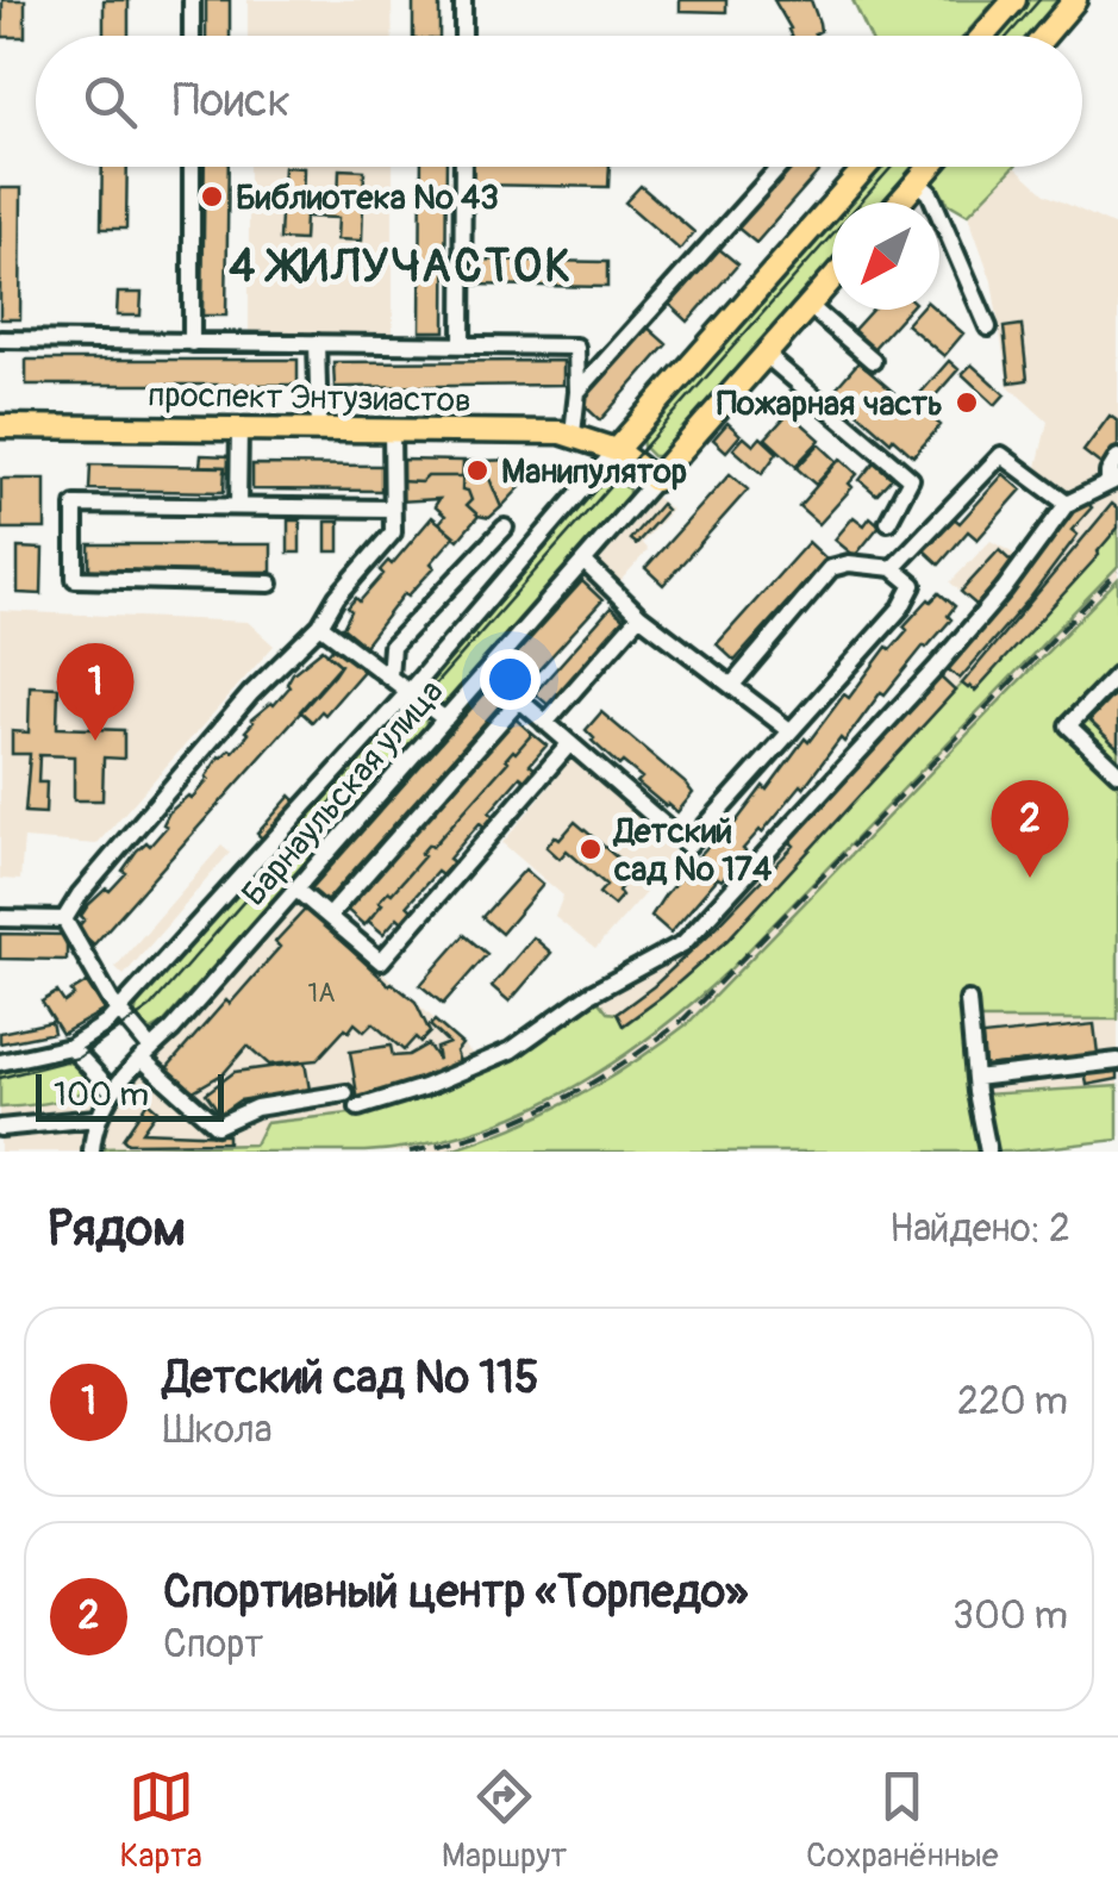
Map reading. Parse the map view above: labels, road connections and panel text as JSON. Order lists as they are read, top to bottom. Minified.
{"streets":{"main road":["проспект Энтузиастов"],"street":["Барнаульская улица"]},"crossings":[["проспект Энтузиастов","Барнаульская улица"]],"districts":["4 ЖИЛУЧАСТОК"],"places":["Библиотека № 43","Пожарная часть","Манипулятор","Детский сад № 174"],"house_numbers":["1А"],"scale_bar":"100 m","north":"bottom left","page":{"search":"Поиск","pins":["1","2"],"scale":"100 m","heading":["Рядом","Найдено: 2"],"list":[{"mark":"1","name":"Детский сад № 115","note":"Школа","value":"220 m"},{"mark":"2","name":"Спортивный центр «Торпедо»","note":"Спорт","value":"300 m"}],"nav":["Карта","Маршрут","Сохранённые"]}}
